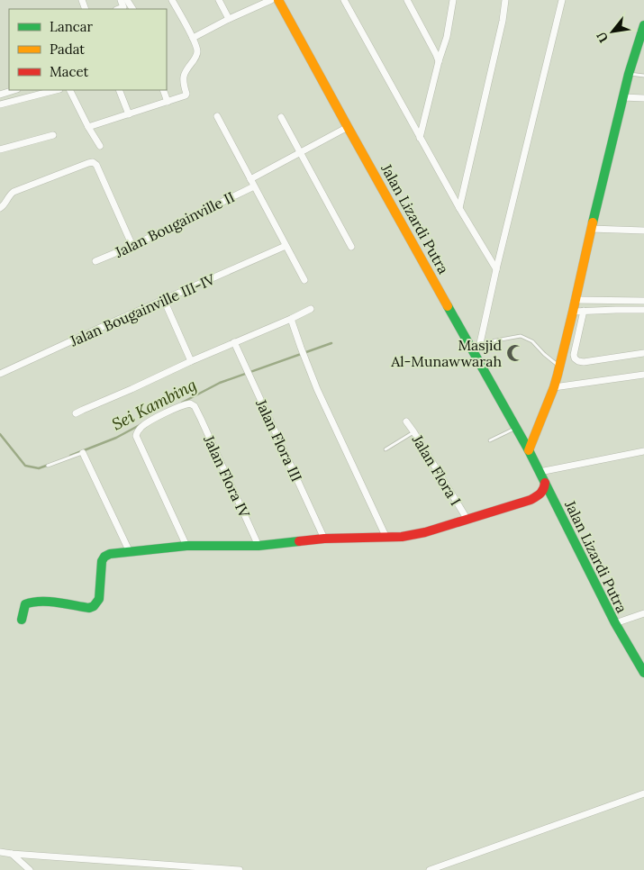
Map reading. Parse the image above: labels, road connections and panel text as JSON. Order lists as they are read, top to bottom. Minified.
{"streets":{"street":["Jalan Lizardi Putra","Jalan Bougainville II","Jalan Bougainville III-IV","Jalan Flora III","Jalan Flora I","Jalan Flora IV"]},"water":["Sei Kambing"],"places":{"mosque":["Masjid Al-Munawwarah"]},"legend":["Lancar","Padat","Macet"],"north":"bottom left"}
